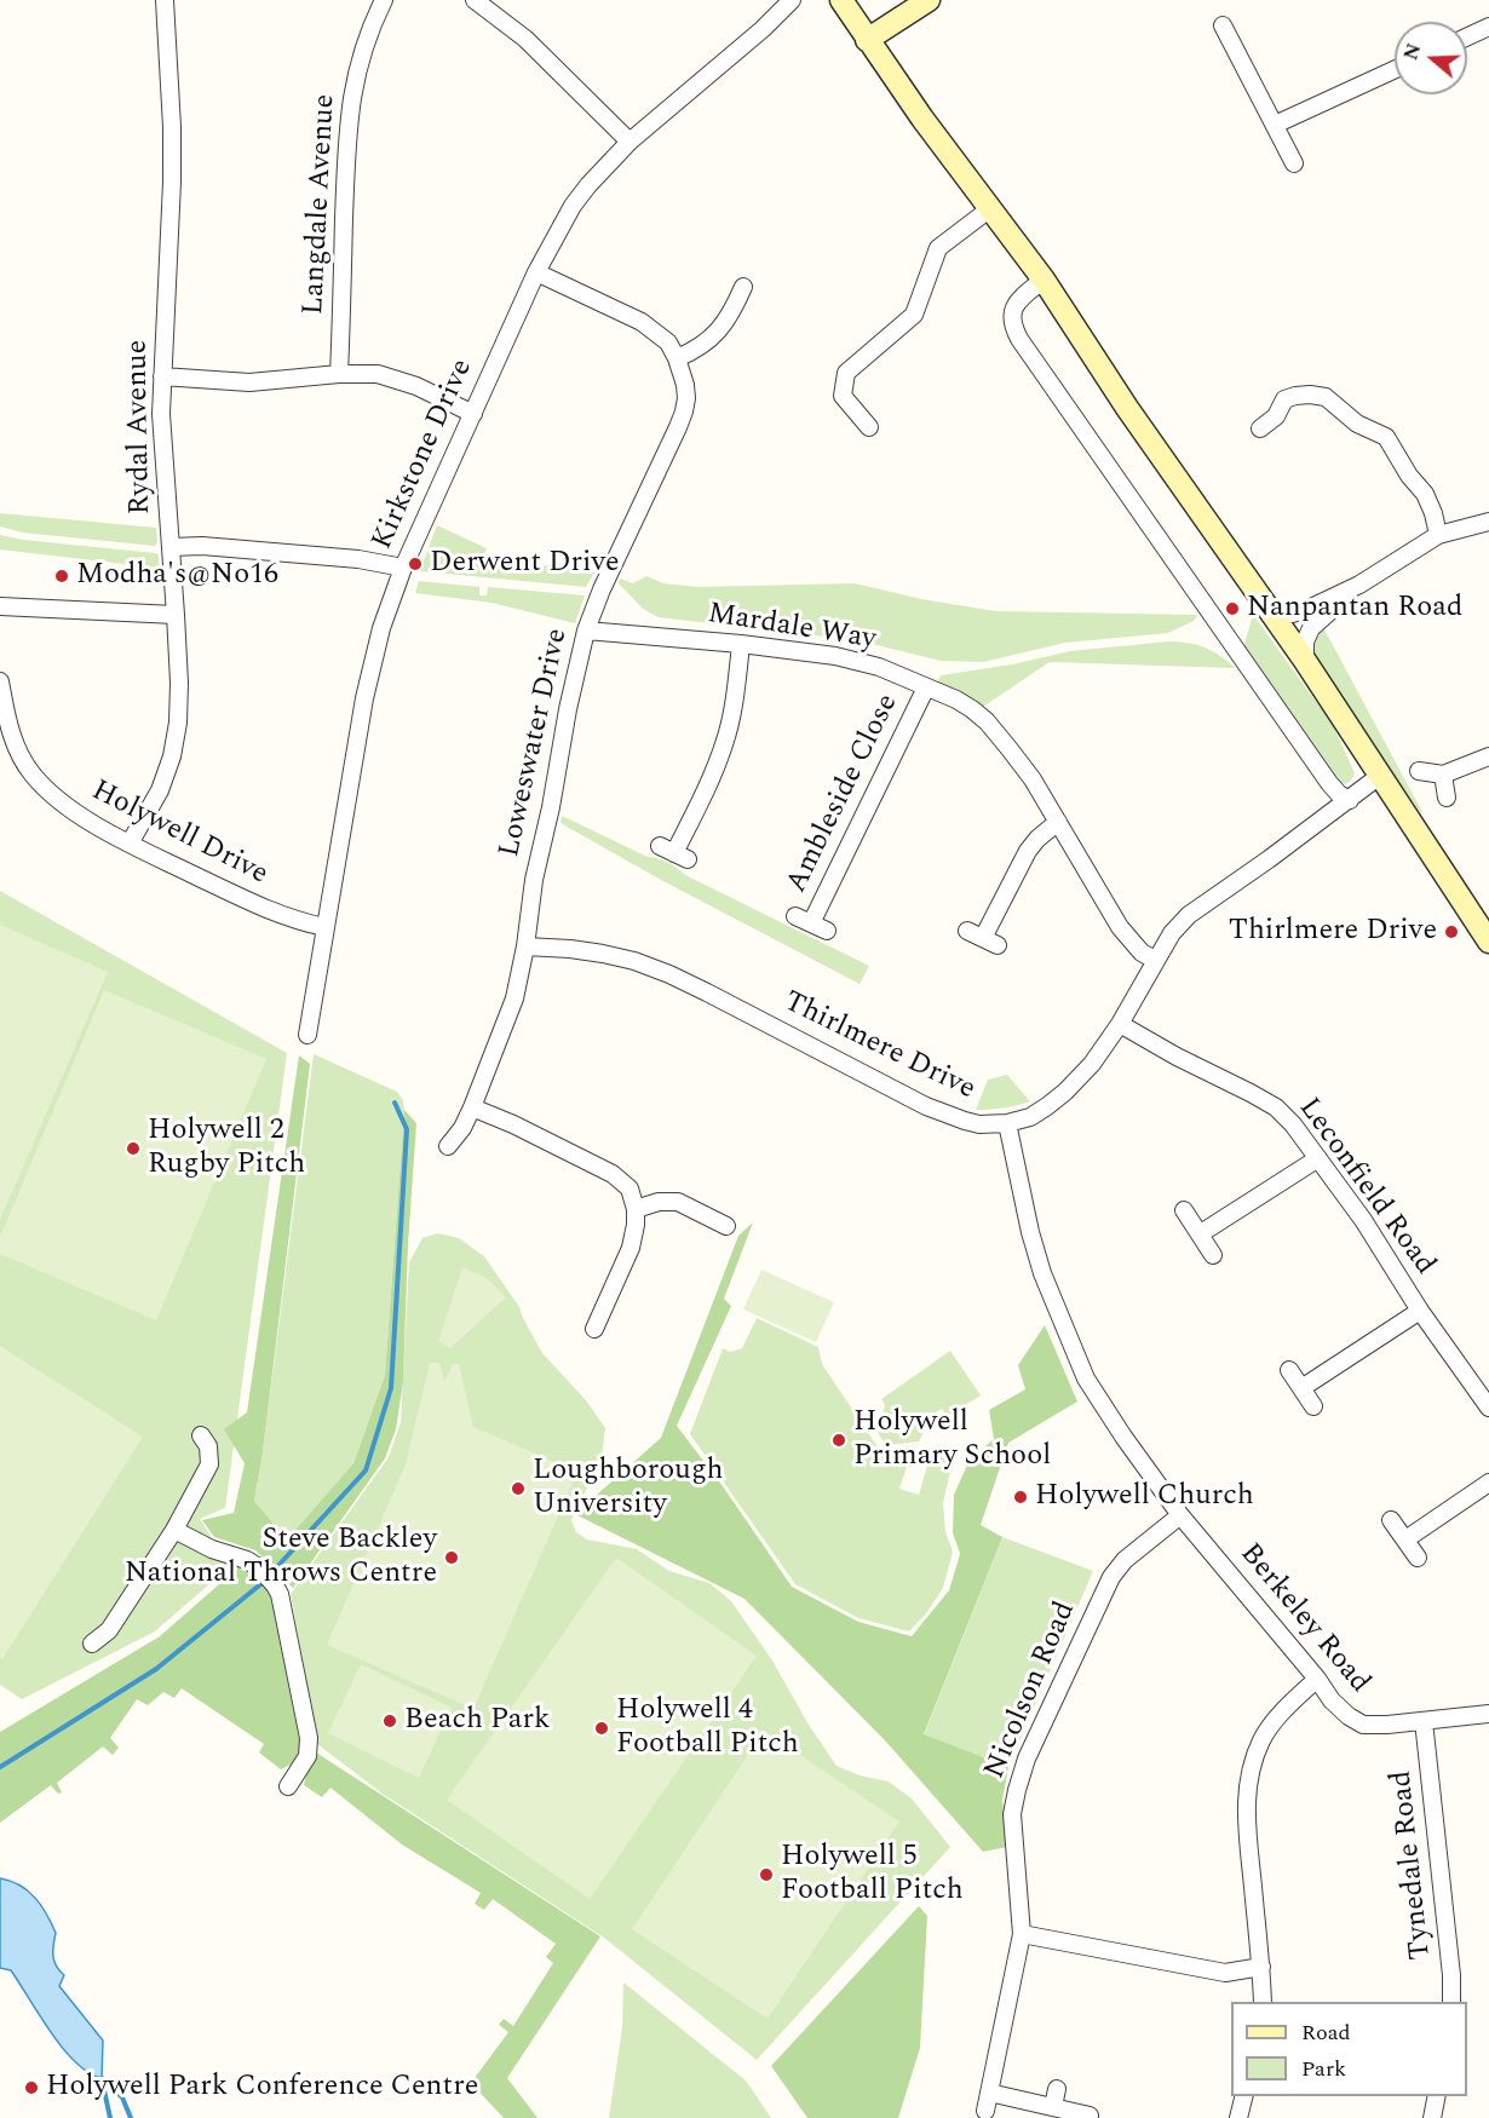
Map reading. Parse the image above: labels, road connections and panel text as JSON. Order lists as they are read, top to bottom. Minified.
{"streets":{"street":["Langdale Avenue","Rydal Avenue","Kirkstone Drive","Mardale Way","Loweswater Drive","Ambleside Close","Holywell Drive","Thirlmere Drive","Leconfield Road","Berkeley Road","Nicolson Road","Tynedale Road"]},"crossings":[["Rydal Avenue","Holywell Drive"],["Kirkstone Drive","Loweswater Drive"],["Kirkstone Drive","Holywell Drive"],["Mardale Way","Loweswater Drive"],["Mardale Way","Ambleside Close"],["Mardale Way","Thirlmere Drive"],["Loweswater Drive","Thirlmere Drive"],["Thirlmere Drive","Leconfield Road"],["Thirlmere Drive","Berkeley Road"],["Berkeley Road","Nicolson Road"],["Berkeley Road","Tynedale Road"]],"places":["Derwent Drive","Modha's@No16","Nanpantan Road","Thirlmere Drive","Holywell 2 Rugby Pitch","Holywell Primary School","Loughborough University","Holywell Church","Steve Backley National Throws Centre","Beach Park","Holywell 4 Football Pitch","Holywell 5 Football Pitch","Holywell Park Conference Centre"],"legend":["Road","Park"],"north":"left"}
